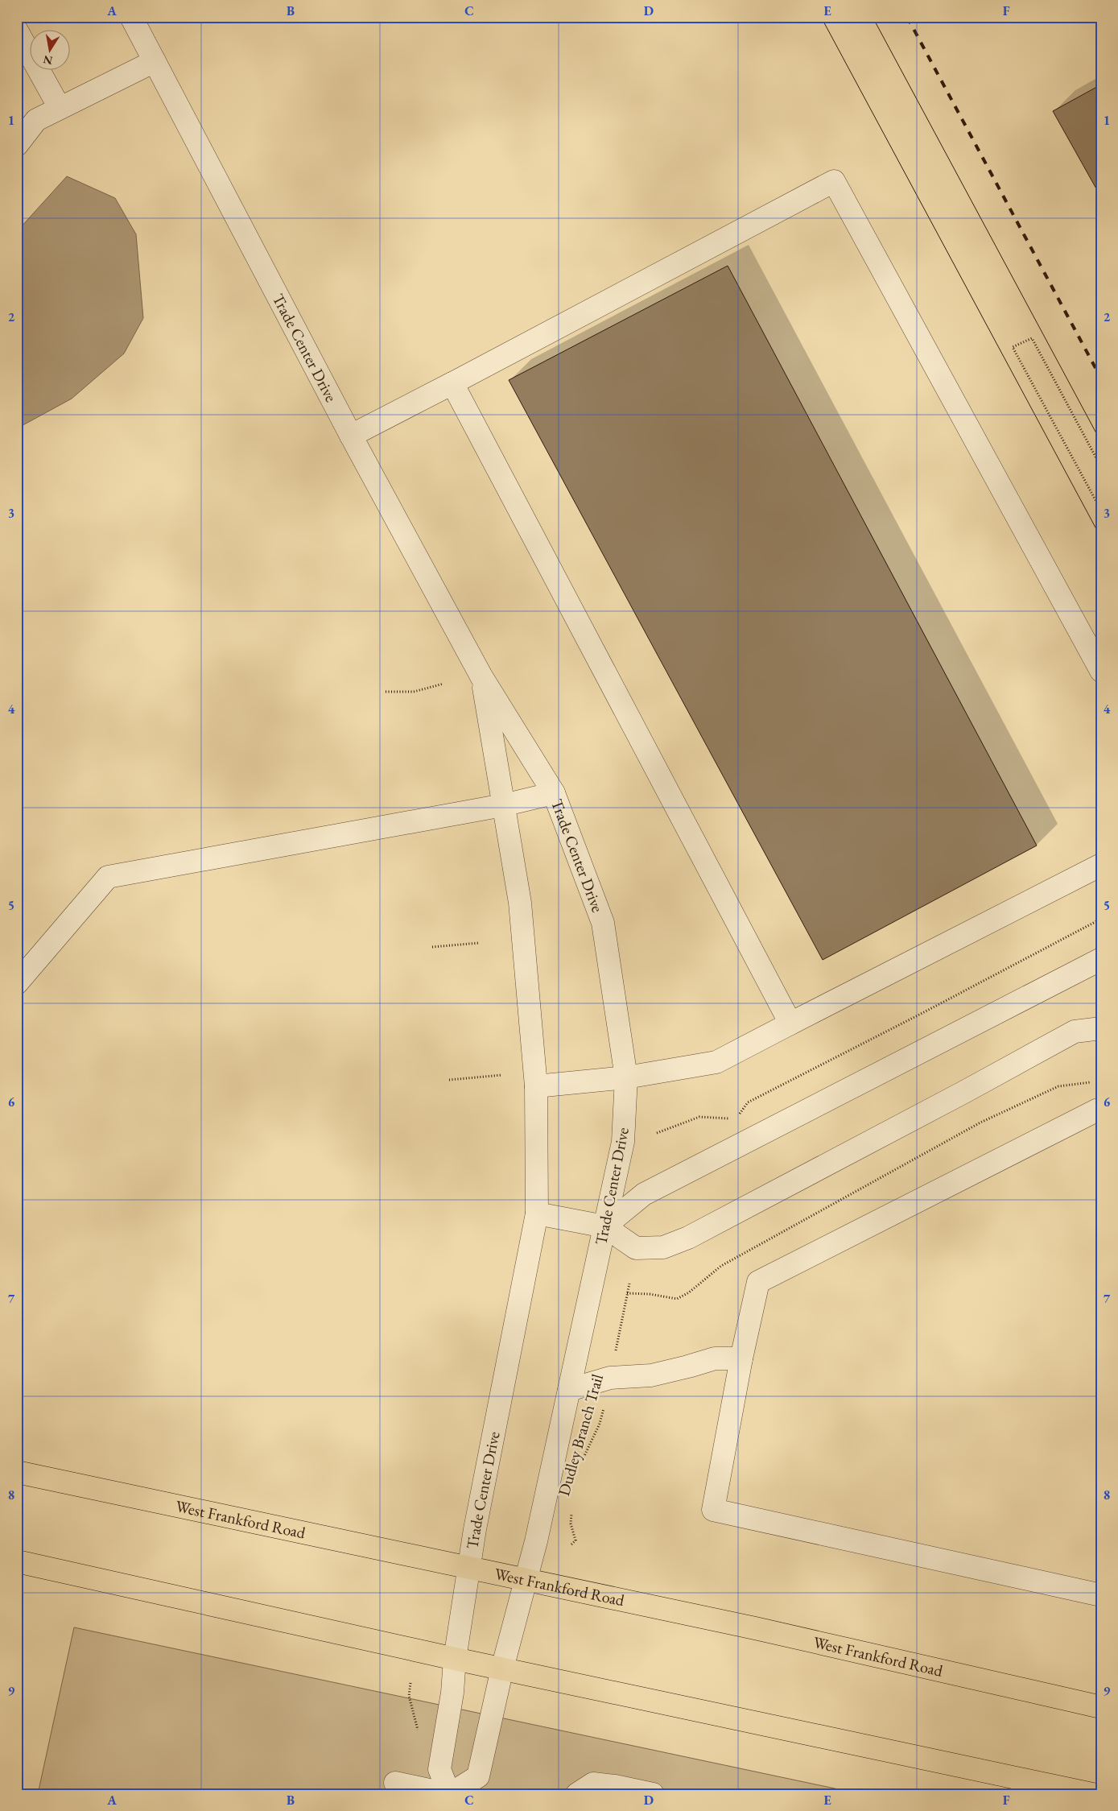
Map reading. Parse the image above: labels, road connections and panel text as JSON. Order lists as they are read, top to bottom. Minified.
{"streets":{"main road":["West Frankford Road"],"street":["Trade Center Drive"],"path":["Dudley Branch Trail"]},"crossings":[["Trade Center Drive","West Frankford Road"]],"north":"bottom","grid":{"columns":["A","B","C","D","E","F"],"rows":["1","2","3","4","5","6","7","8","9"]}}
